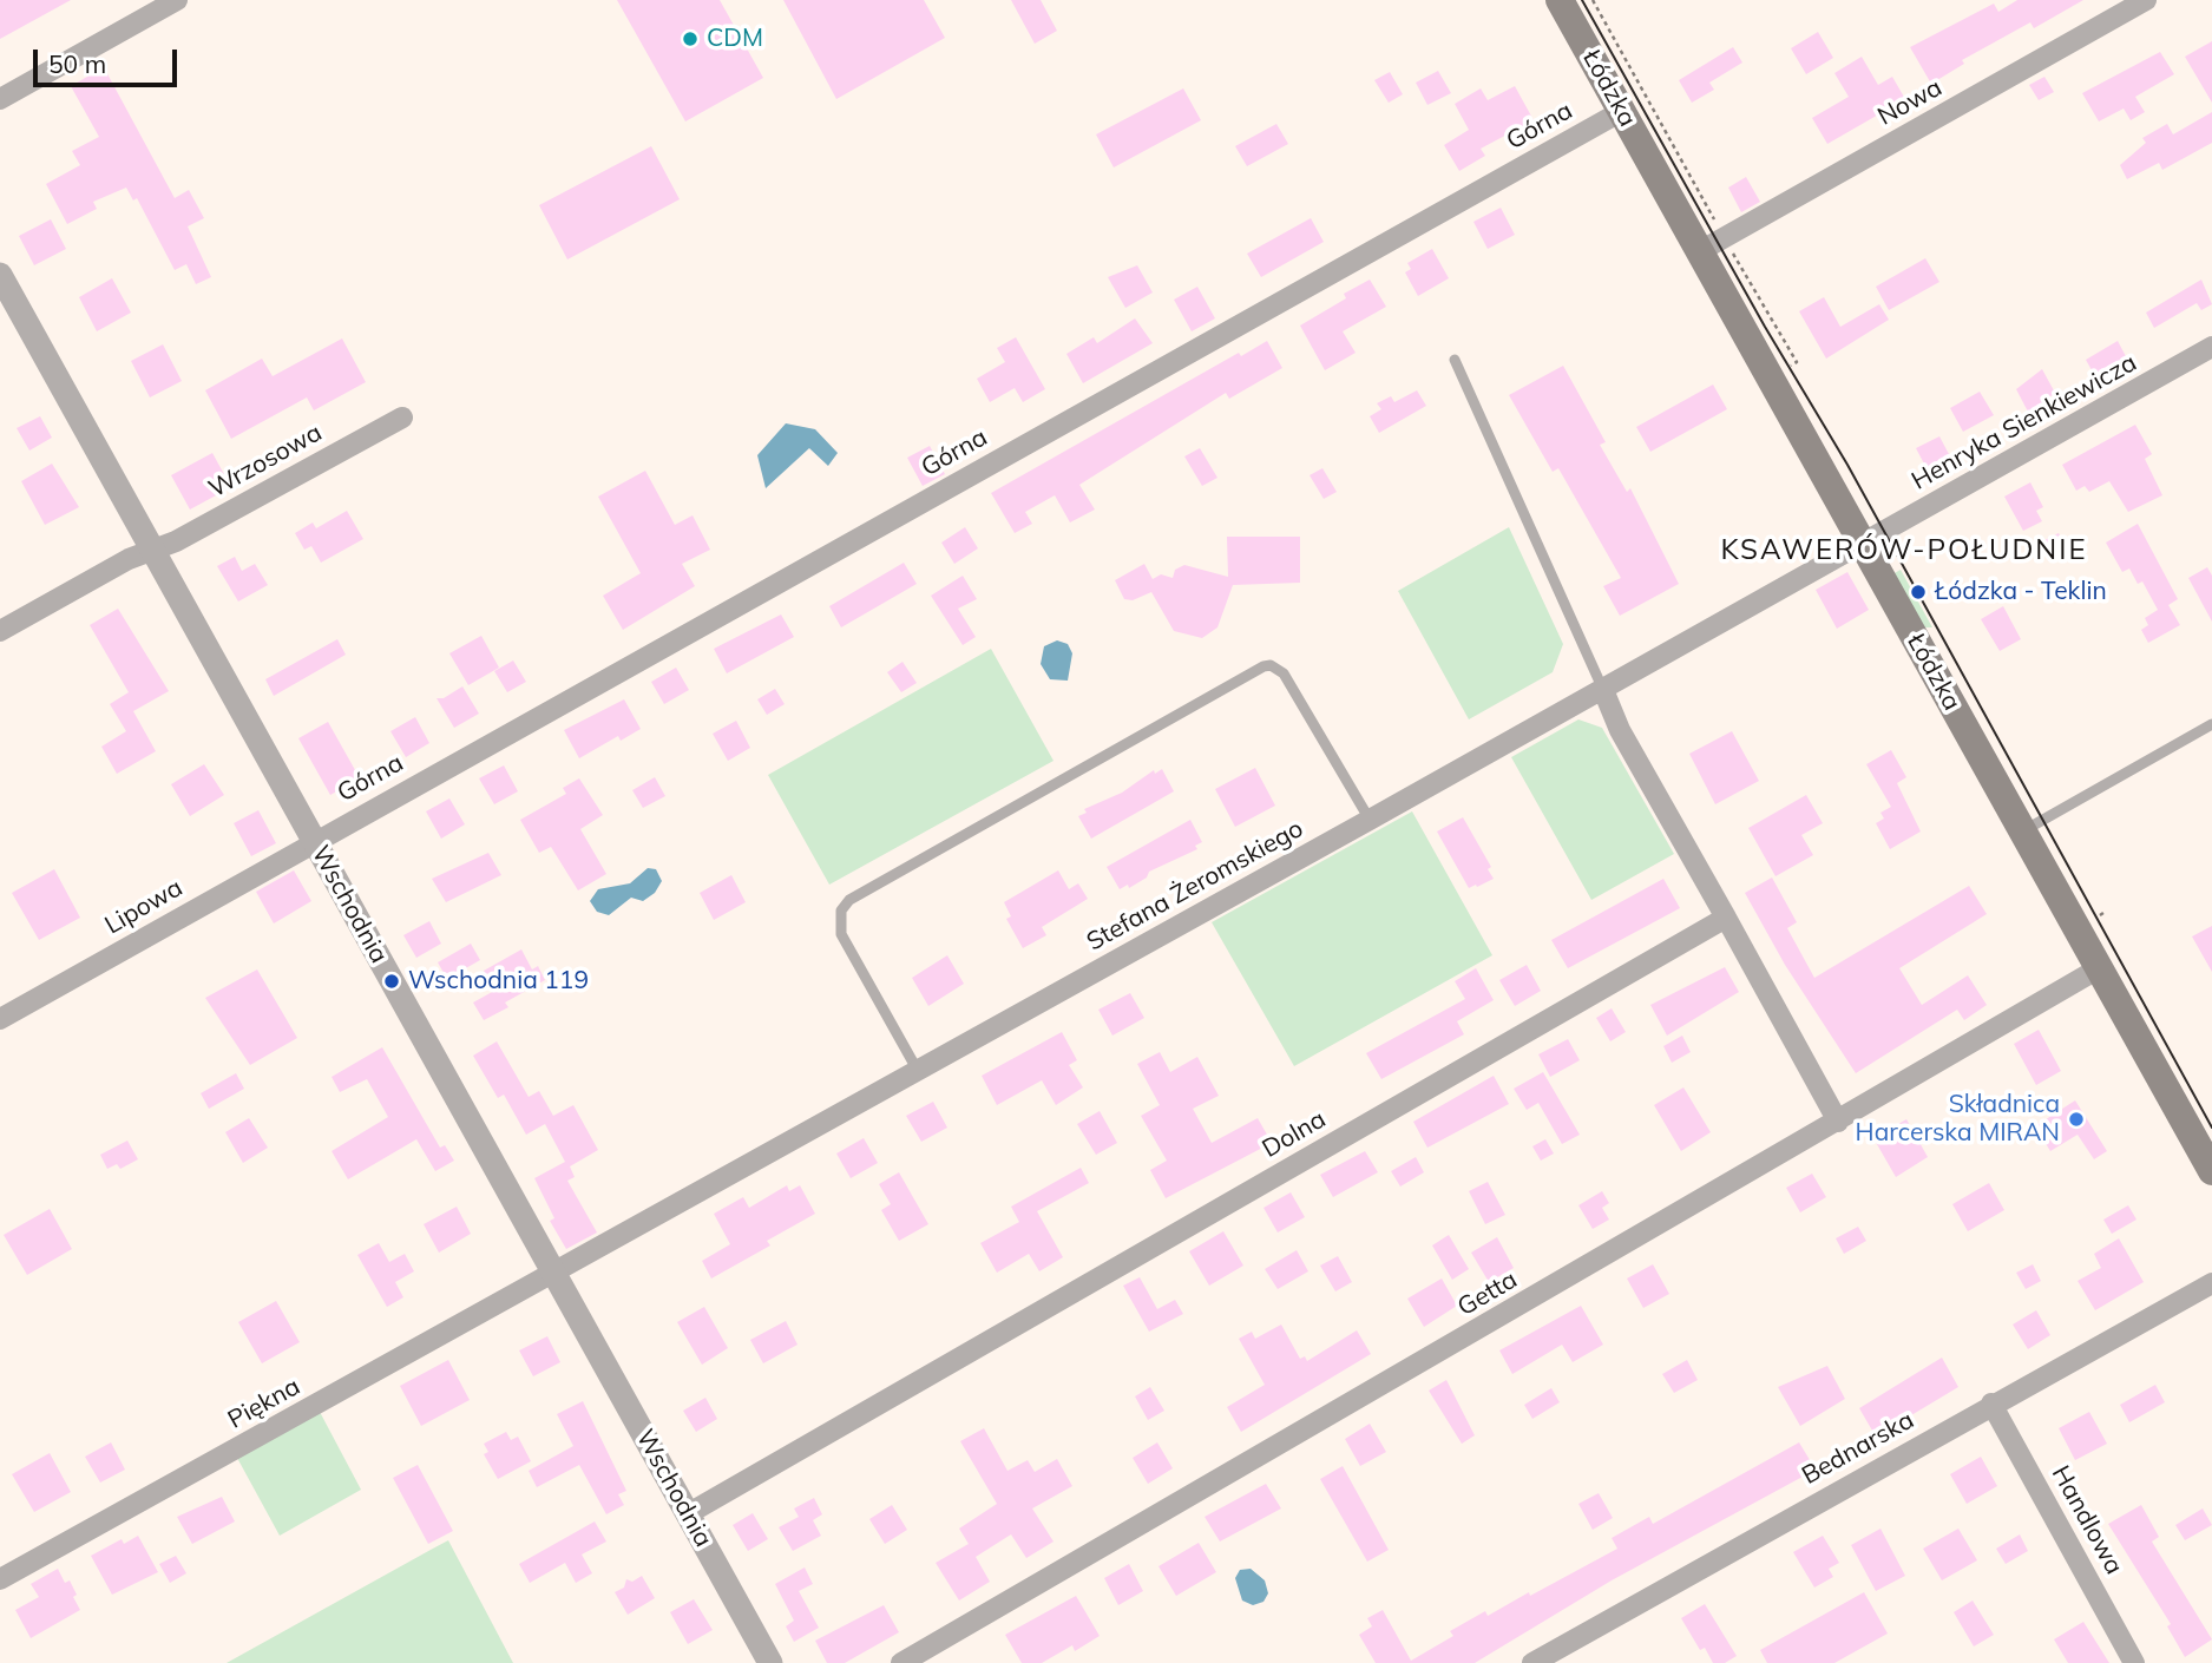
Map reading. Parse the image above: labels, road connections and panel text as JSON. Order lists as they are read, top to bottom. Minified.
{"streets":{"main road":["Łódzka"],"street":["Nowa","Górna","Henryka Sienkiewicza","Wrzosowa","Stefana Żeromskiego","Wschodnia","Lipowa","Dolna","Getta","Piękna","Bednarska","Handlowa"]},"crossings":[["Łódzka","Nowa"],["Łódzka","Górna"],["Łódzka","Henryka Sienkiewicza"],["Łódzka","Stefana Żeromskiego"],["Łódzka","Getta"],["Górna","Wschodnia"],["Górna","Lipowa"],["Henryka Sienkiewicza","Stefana Żeromskiego"],["Wrzosowa","Wschodnia"],["Stefana Żeromskiego","Wschodnia"],["Stefana Żeromskiego","Piękna"],["Wschodnia","Lipowa"],["Wschodnia","Dolna"],["Wschodnia","Piękna"],["Bednarska","Handlowa"]],"districts":["KSAWERÓW-POŁUDNIE"],"places":["CDM","Łódzka - Teklin","Wschodnia 119","Składnica Harcerska MIRAN"],"scale_bar":"50 m"}
